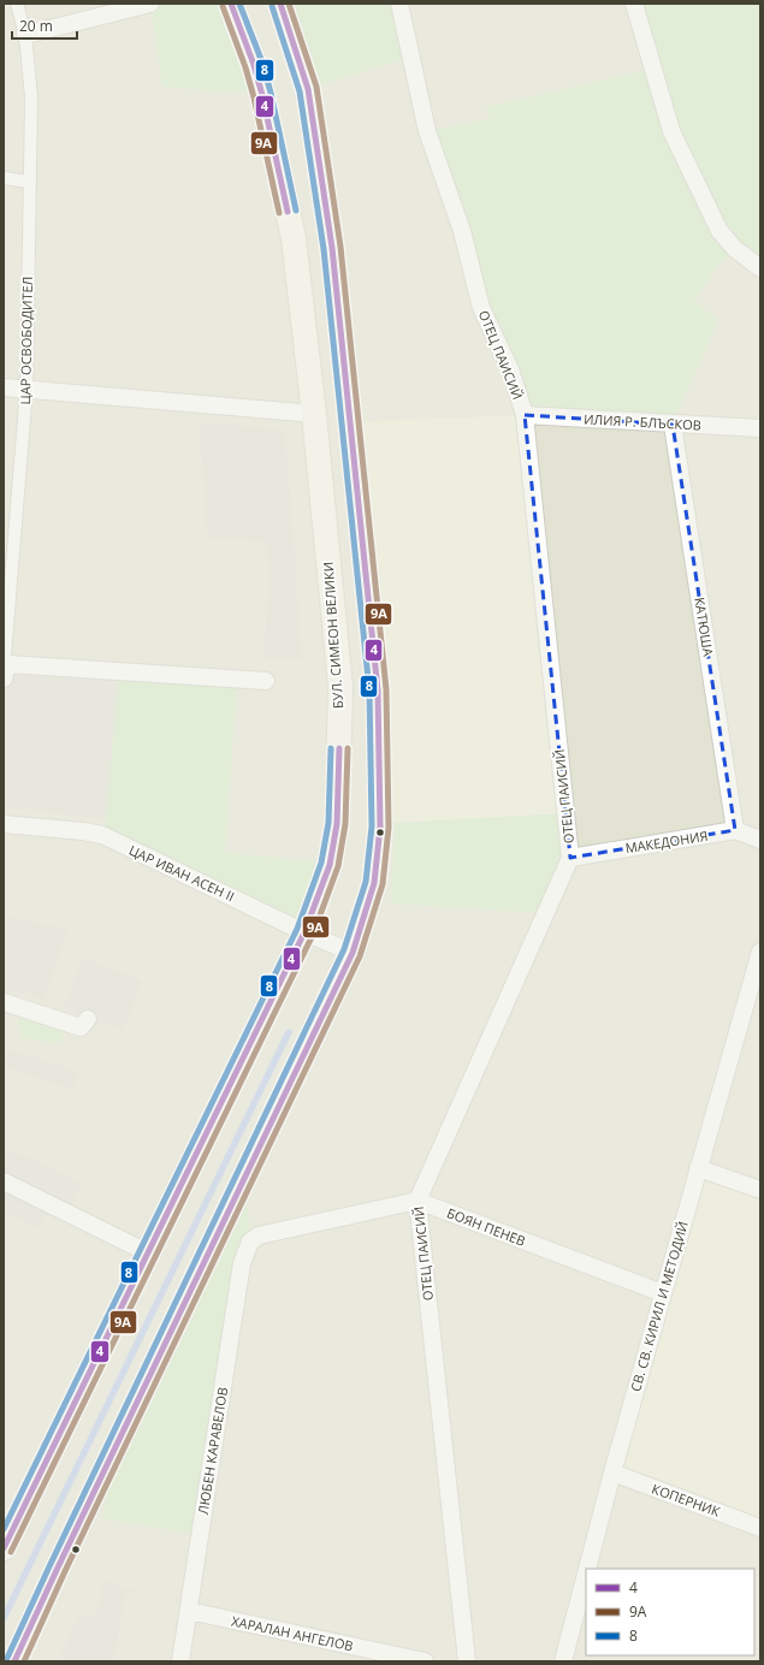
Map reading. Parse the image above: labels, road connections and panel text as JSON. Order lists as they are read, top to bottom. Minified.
{"streets":{"main road":["БУЛ. СИМЕОН ВЕЛИКИ"],"street":["ЦАР ОСВОБОДИТЕЛ","ОТЕЦ ПАИСИЙ","ИЛИЯ Р. БЛЪСКОВ","КАТЮША","МАКЕДОНИЯ","ЦАР ИВАН АСЕН II","БОЯН ПЕНЕВ","СВ. СВ. КИРИЛ И МЕТОДИЙ","ЛЮБЕН КАРАВЕЛОВ","КОПЕРНИК","ХАРАЛАН АНГЕЛОВ"]},"crossings":[["ОТЕЦ ПАИСИЙ","ИЛИЯ Р. БЛЪСКОВ"],["ОТЕЦ ПАИСИЙ","МАКЕДОНИЯ"],["ОТЕЦ ПАИСИЙ","БОЯН ПЕНЕВ"],["ОТЕЦ ПАИСИЙ","ЛЮБЕН КАРАВЕЛОВ"],["ИЛИЯ Р. БЛЪСКОВ","КАТЮША"],["КАТЮША","МАКЕДОНИЯ"],["БУЛ. СИМЕОН ВЕЛИКИ","ЦАР ИВАН АСЕН II"],["БОЯН ПЕНЕВ","СВ. СВ. КИРИЛ И МЕТОДИЙ"],["БОЯН ПЕНЕВ","ЛЮБЕН КАРАВЕЛОВ"],["СВ. СВ. КИРИЛ И МЕТОДИЙ","КОПЕРНИК"],["ЛЮБЕН КАРАВЕЛОВ","ХАРАЛАН АНГЕЛОВ"]],"lines":["transit line 4","transit line 9А","transit line 8"],"legend":["4","9А","8"],"scale_bar":"20 m"}
